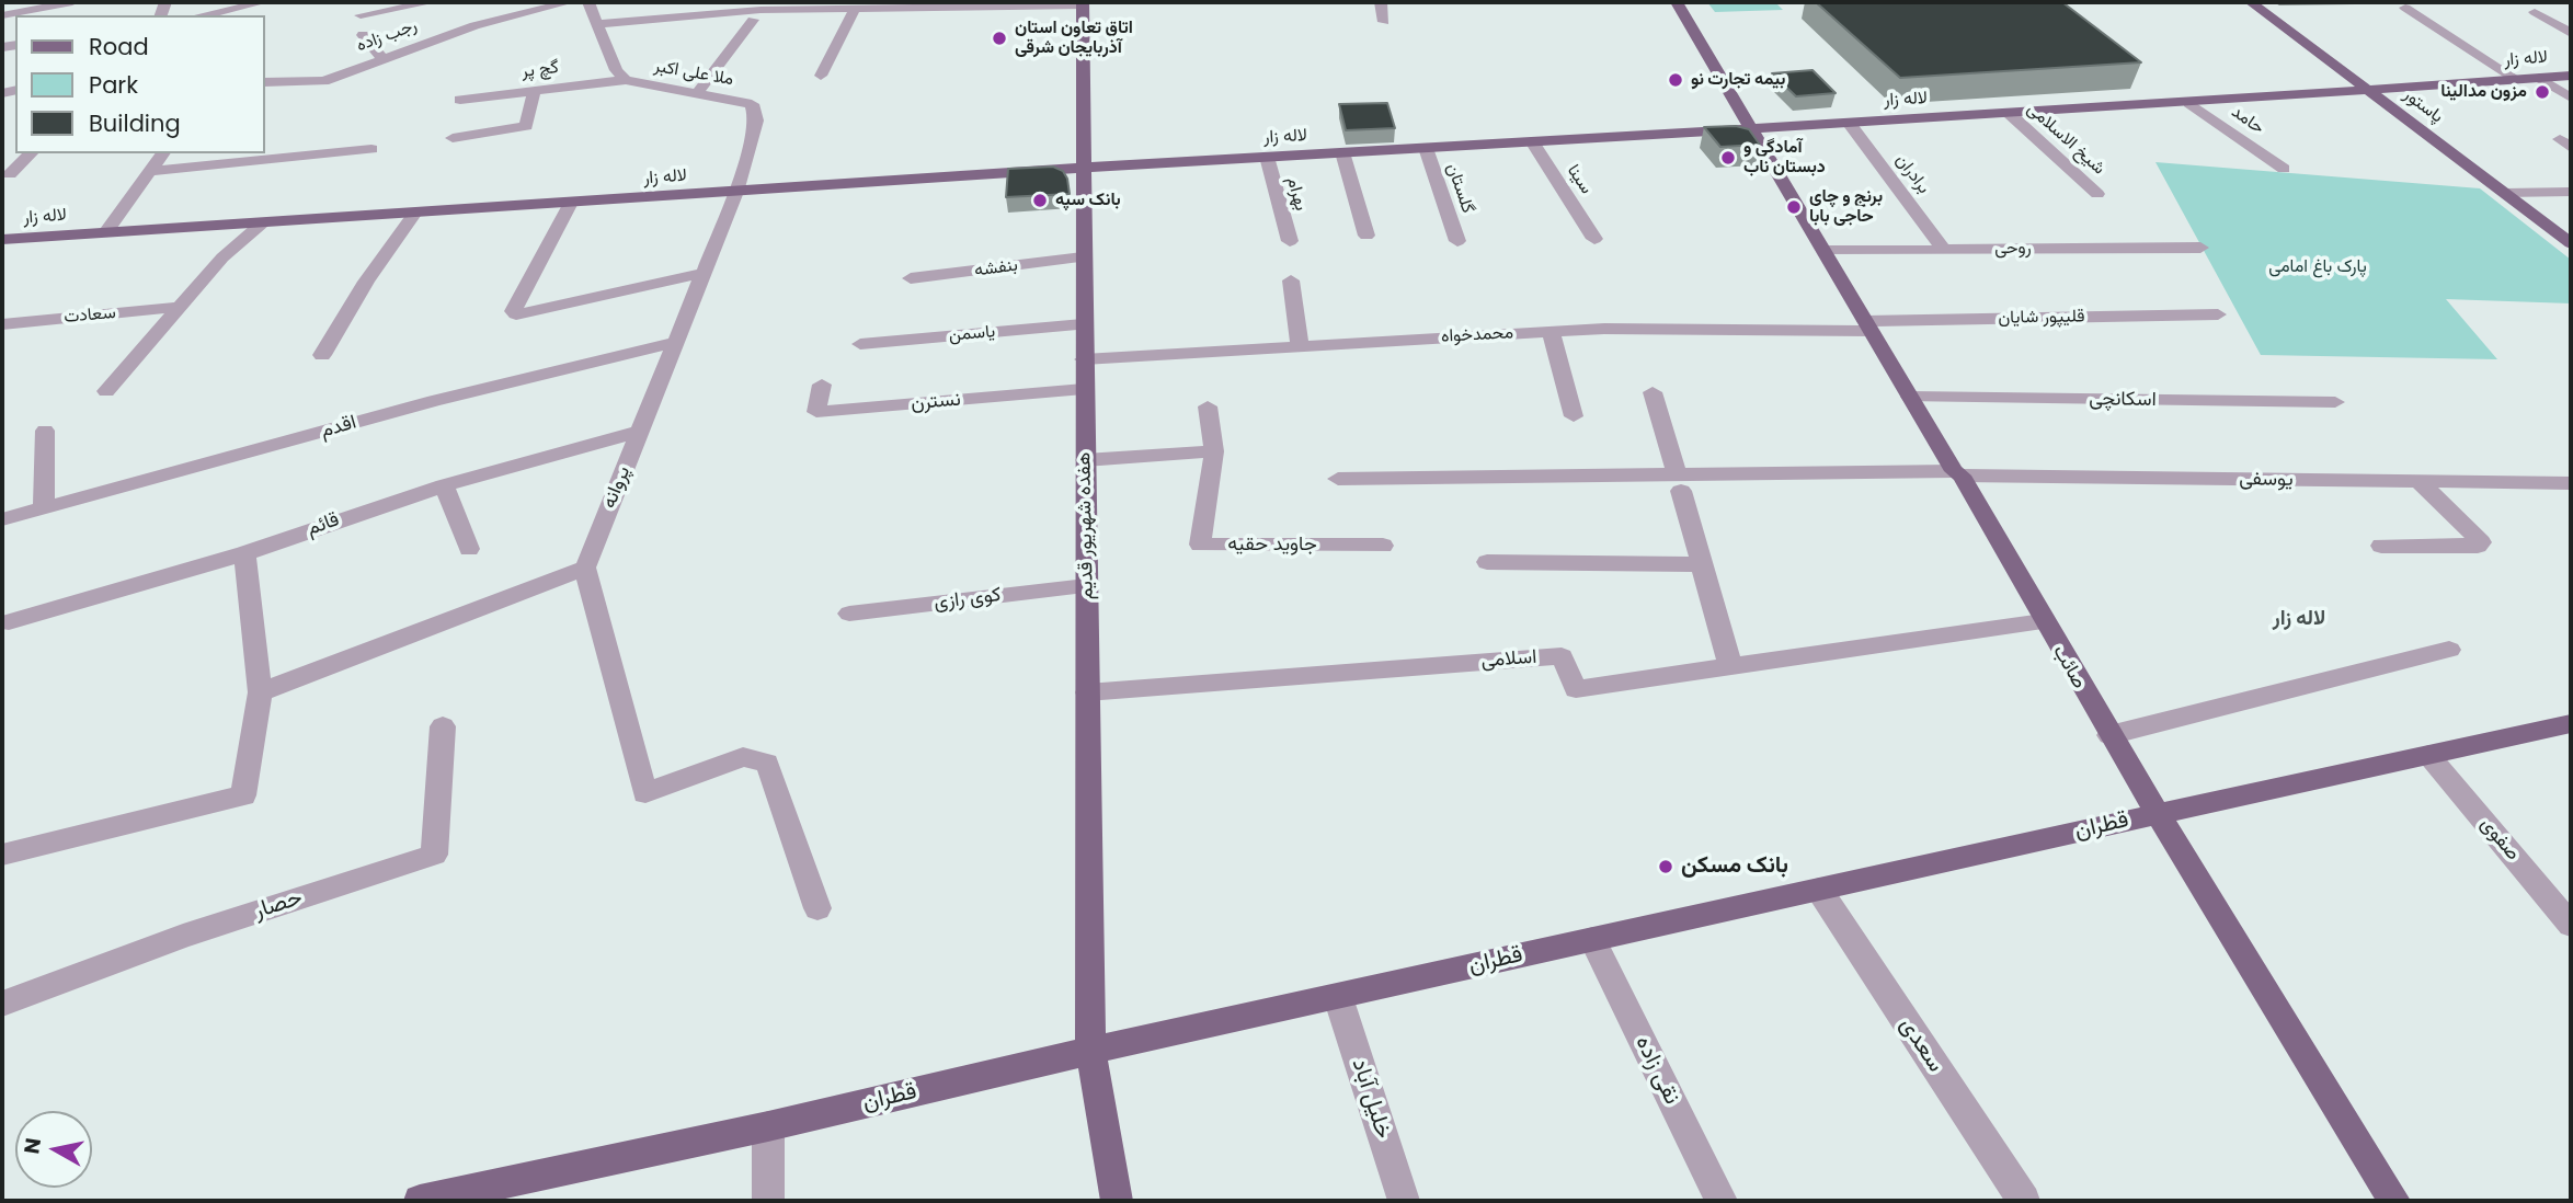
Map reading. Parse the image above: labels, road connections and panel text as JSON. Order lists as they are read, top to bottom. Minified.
{"streets":{"main road":["لاله زار","پاستور","هفده شهریور قدیم","صائب","قطران"],"street":["رجب زاده","گچ پر","ملا علی اکبر","حامد","شیخ الاسلامی","برادران","سینا","گلستان","بهرام","روحی","بنفشه","سعادت","قلیپور شایان","یاسمن","محمدخواه","اسکانچی","نسترن","اقدم","یوسفی","پروانه","قائم","جاوید حقیه","کوی رازی","اسلامی","صفوی","حصار","سعدی","نقی زاده","خلیل آباد"]},"crossings":[["لاله زار","ملا علی اکبر"],["لاله زار","پاستور"],["لاله زار","حامد"],["لاله زار","شیخ الاسلامی"],["لاله زار","برادران"],["لاله زار","سینا"],["لاله زار","گلستان"],["لاله زار","بهرام"],["لاله زار","پروانه"],["لاله زار","هفده شهریور قدیم"],["لاله زار","صائب"],["گچ پر","ملا علی اکبر"],["ملا علی اکبر","پروانه"],["برادران","روحی"],["روحی","صائب"],["بنفشه","هفده شهریور قدیم"],["قلیپور شایان","محمدخواه"],["قلیپور شایان","صائب"],["یاسمن","هفده شهریور قدیم"],["محمدخواه","هفده شهریور قدیم"],["محمدخواه","صائب"],["اسکانچی","صائب"],["نسترن","هفده شهریور قدیم"],["اقدم","پروانه"],["یوسفی","صائب"],["پروانه","قائم"],["هفده شهریور قدیم","کوی رازی"],["هفده شهریور قدیم","اسلامی"],["هفده شهریور قدیم","قطران"],["اسلامی","صائب"],["صائب","قطران"],["قطران","صفوی"],["قطران","سعدی"],["قطران","نقی زاده"],["قطران","خلیل آباد"]],"districts":["لاله زار"],"parks":["پارک باغ امامی"],"places":["اتاق تعاون استان آذربایجان شرقی","بیمه تجارت نو","مزون مدالینا","آمادگی و دبستان ناب","بانک سپه","برنج و چای حاجی بابا","بانک مسکن"],"legend":["Road","Park","Building"],"north":"left"}
